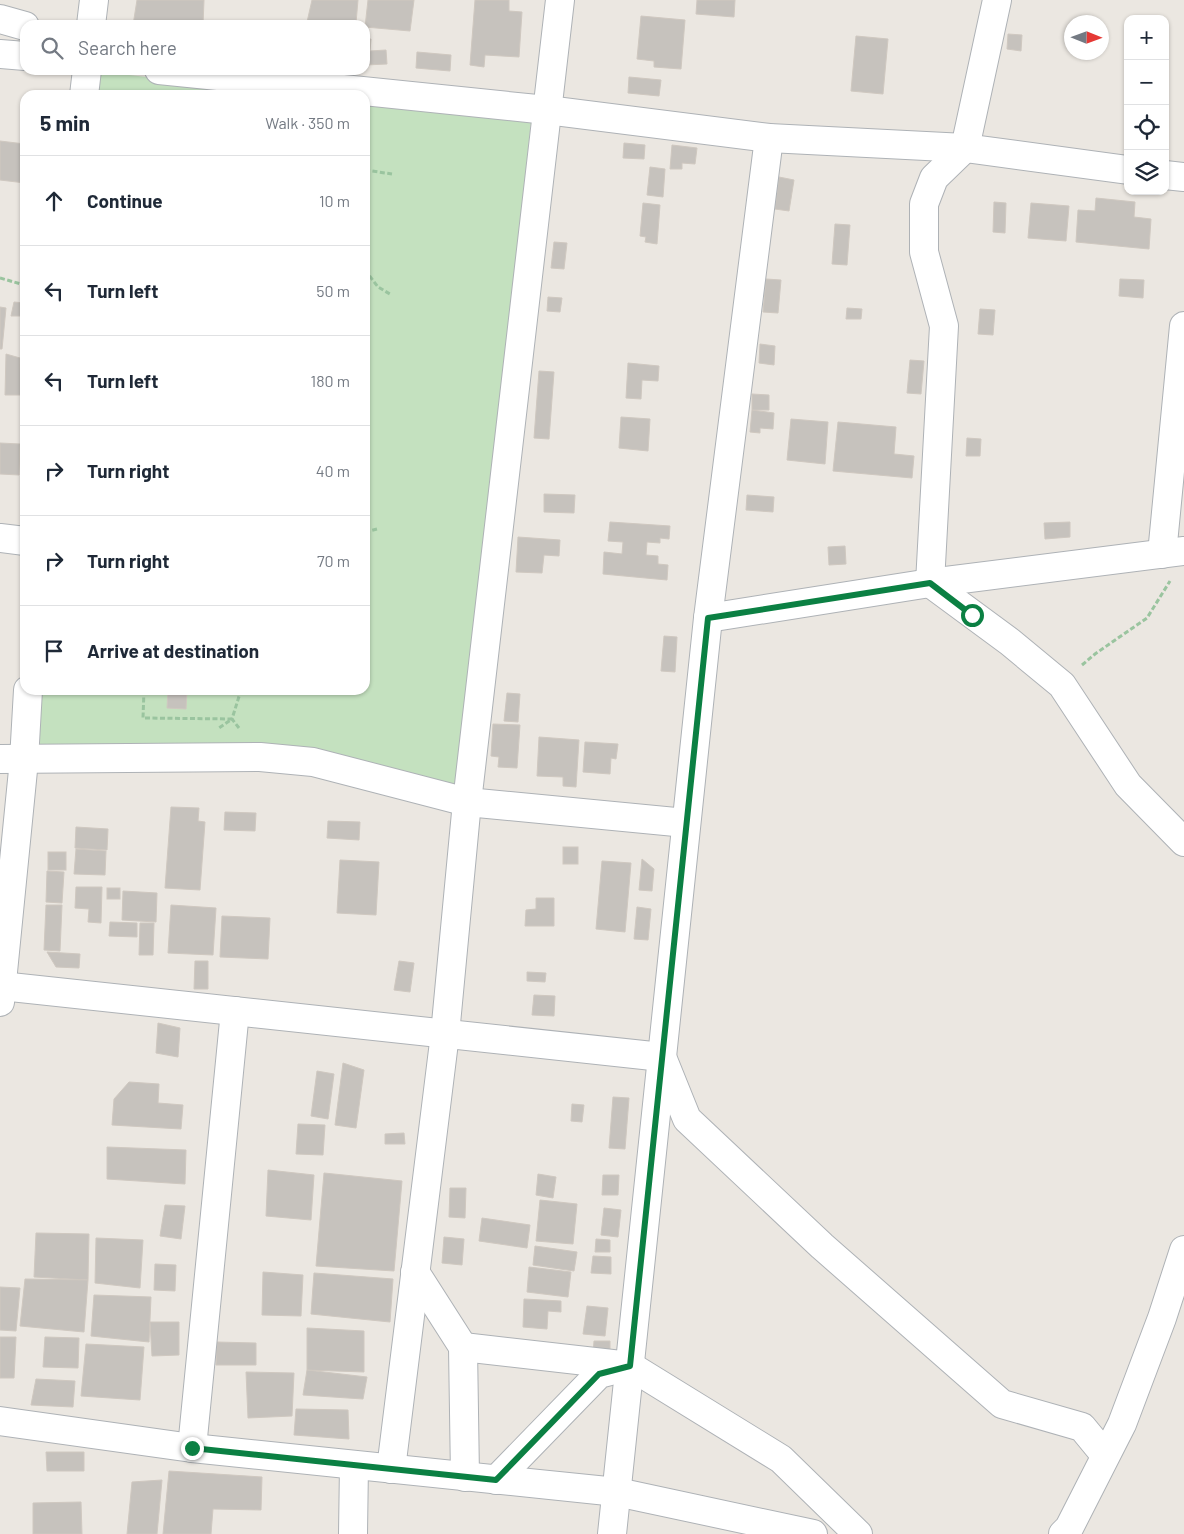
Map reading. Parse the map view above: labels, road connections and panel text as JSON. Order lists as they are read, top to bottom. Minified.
{"north":"right","page":{"map_buttons":["+","−"],"search":"Search here","heading":["5 min","Walk · 350 m"],"list":[["Continue","10 m"],["Turn left","50 m"],["Turn left","180 m"],["Turn right","40 m"],["Turn right","70 m"],"Arrive at destination"]}}
